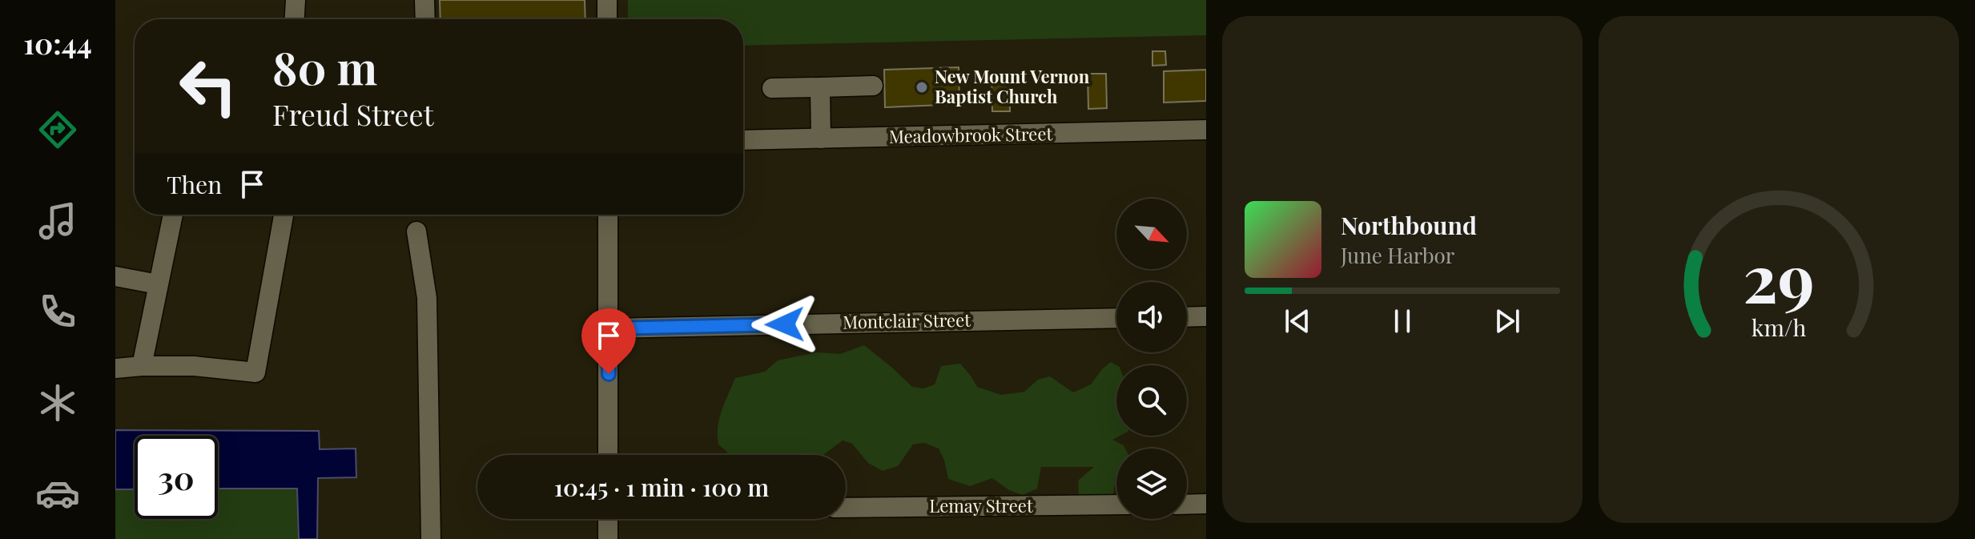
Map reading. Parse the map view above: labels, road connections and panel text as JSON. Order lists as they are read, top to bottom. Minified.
{"streets":{"street":["Meadowbrook Street","Montclair Street","Lemay Street"]},"places":["New Mount Vernon Baptist Church"],"north":"bottom right","page":{"tabs":"10:44","turn":["80 m","Freud Street"],"then":"Then","song":["Northbound","June Harbor"],"limit":"30","trip":"10:45 · 1 min · 100 m","gauge":["29","km/h"]}}
